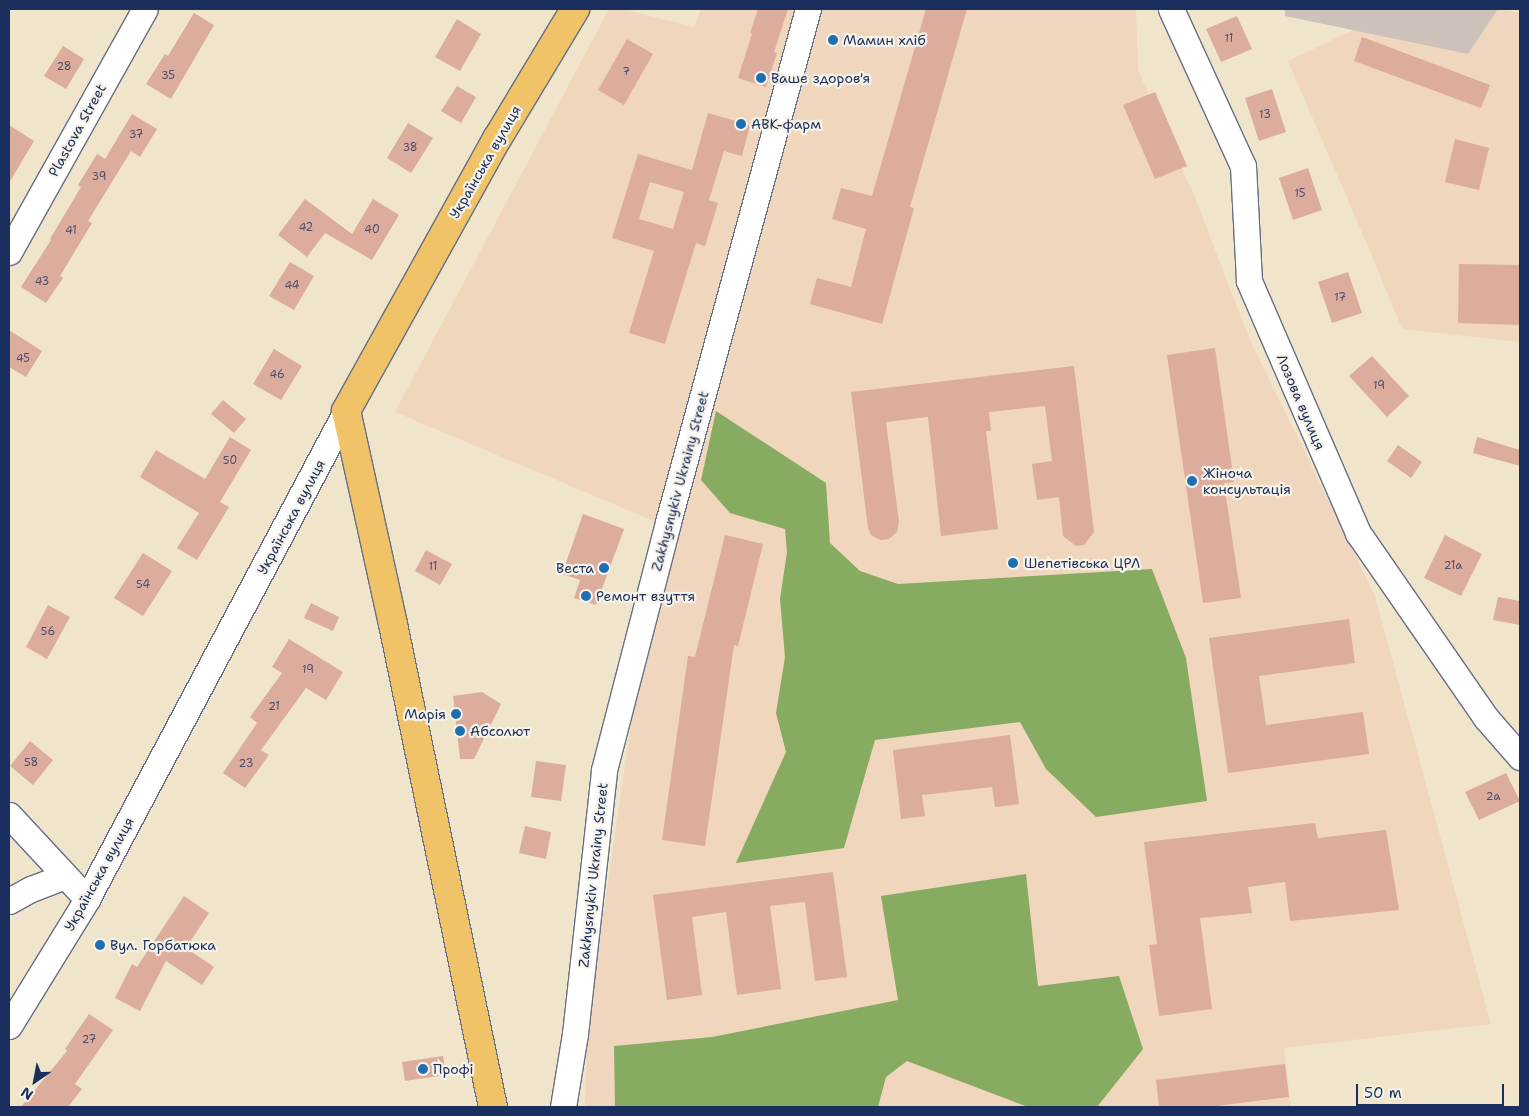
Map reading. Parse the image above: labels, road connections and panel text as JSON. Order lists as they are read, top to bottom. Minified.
{"streets":{"main road":["Українська вулиця"],"street":["Plastova Street","Лозова вулиця","Zakhysnykiv Ukrainy Street"]},"places":["Мамин хліб","Ваше здоров'я","АВК-фарм","Жіноча консультація","Шепетівська ЦРЛ","Веста","Ремонт взуття","Марія","Абсолют","Вул. Горбатюка","Профі"],"house_numbers":["11","28","7","35","13","37","38","39","15","42","40","41","43","44","17","45","46","19","50","21а","11","54","56","19","21","58","23","2а","27"],"scale_bar":"50 m","north":"bottom left"}
